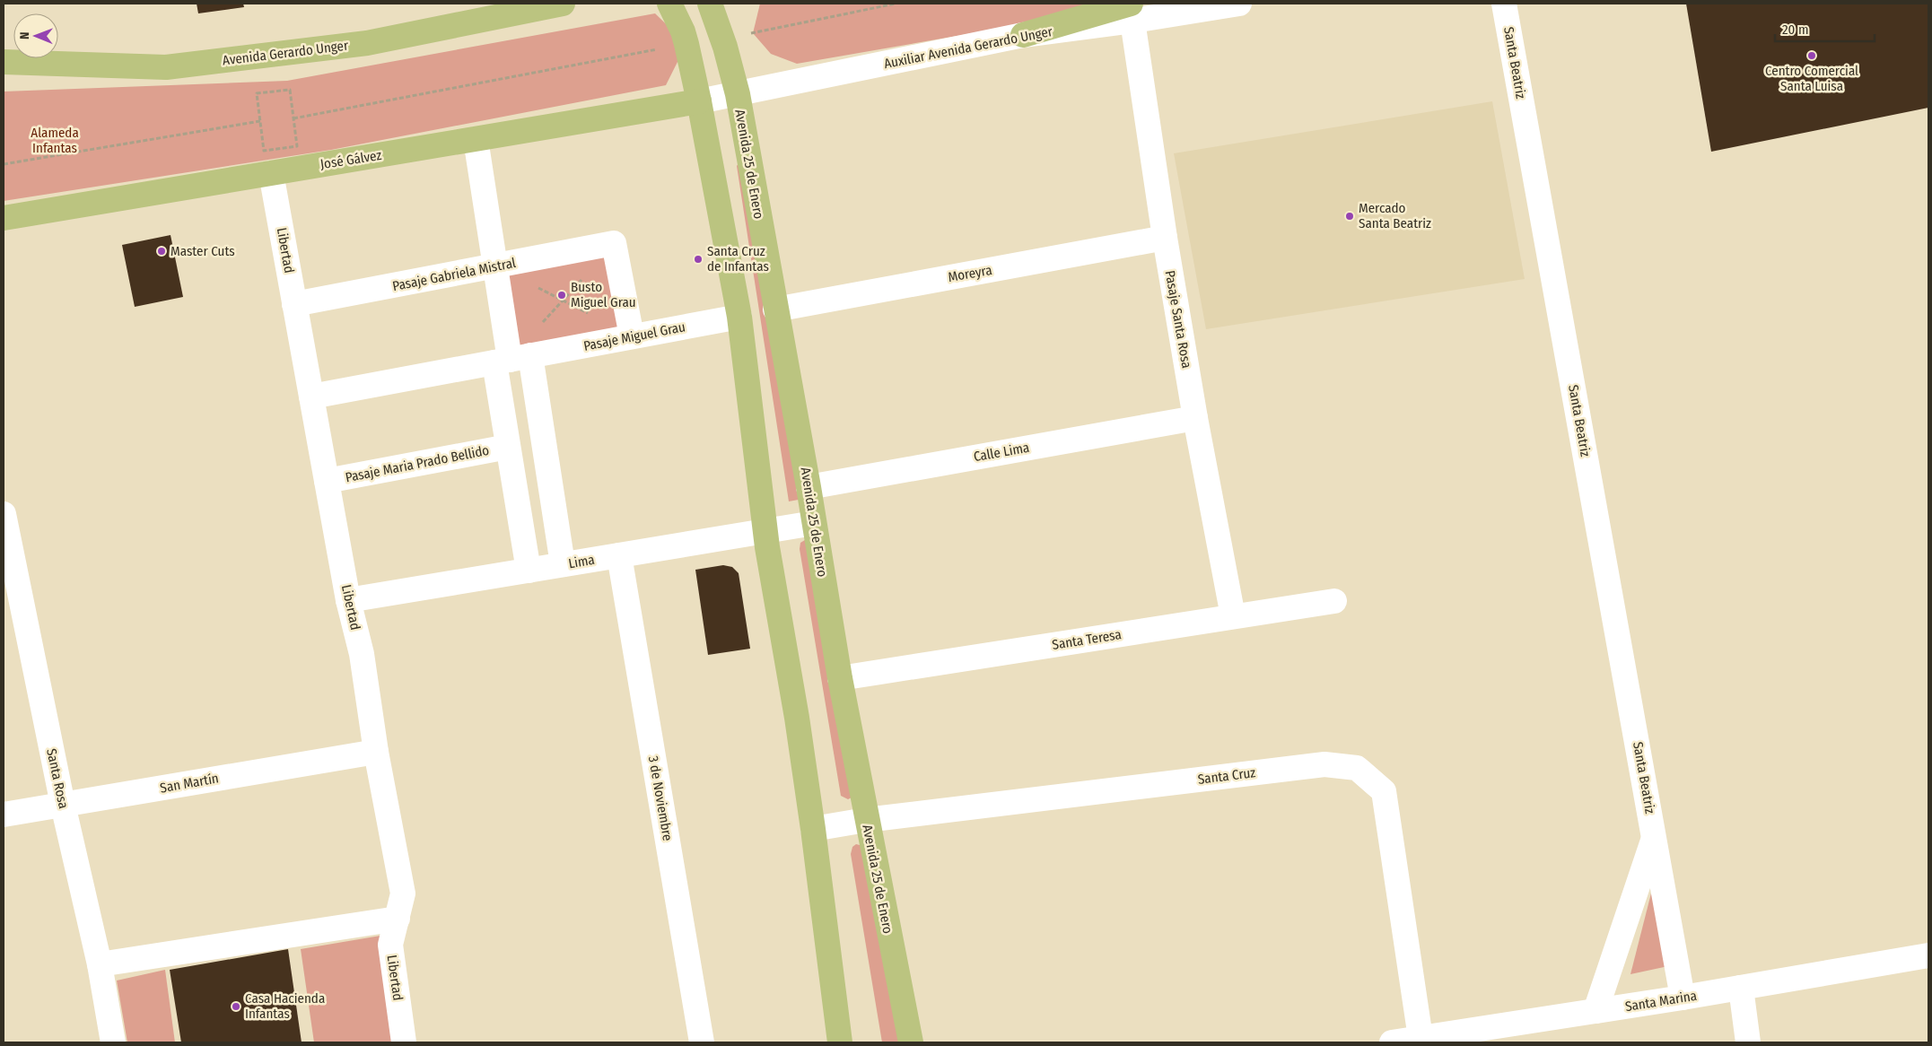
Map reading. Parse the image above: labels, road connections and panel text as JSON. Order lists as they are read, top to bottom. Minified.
{"streets":{"main road":["Avenida Gerardo Unger","José Gálvez","Avenida 25 de Enero"],"street":["Auxiliar Avenida Gerardo Unger","Santa Beatriz","Libertad","Moreyra","Pasaje Gabriela Mistral","Pasaje Santa Rosa","Pasaje Miguel Grau","Calle Lima","Pasaje Maria Prado Bellido","Lima","Santa Teresa","Santa Cruz","Santa Rosa","San Martín","3 de Noviembre","Santa Marina"]},"crossings":[["Auxiliar Avenida Gerardo Unger","José Gálvez"],["Auxiliar Avenida Gerardo Unger","Avenida 25 de Enero"],["Santa Beatriz","Santa Marina"],["José Gálvez","Libertad"],["Avenida 25 de Enero","Moreyra"],["Avenida 25 de Enero","Calle Lima"],["Avenida 25 de Enero","Lima"],["Avenida 25 de Enero","Santa Teresa"],["Avenida 25 de Enero","Santa Cruz"],["Libertad","Pasaje Gabriela Mistral"],["Libertad","Pasaje Miguel Grau"],["Libertad","Pasaje Maria Prado Bellido"],["Libertad","Lima"],["Libertad","San Martín"],["Moreyra","Pasaje Santa Rosa"],["Pasaje Santa Rosa","Calle Lima"],["Pasaje Santa Rosa","Santa Teresa"],["Lima","3 de Noviembre"],["Santa Cruz","Santa Marina"],["Santa Rosa","San Martín"]],"parks":["Alameda Infantas"],"places":["Centro Comercial Santa Luisa","Mercado Santa Beatriz","Master Cuts","Santa Cruz de Infantas","Busto Miguel Grau","Casa Hacienda Infantas"],"scale_bar":"20 m","north":"left"}
